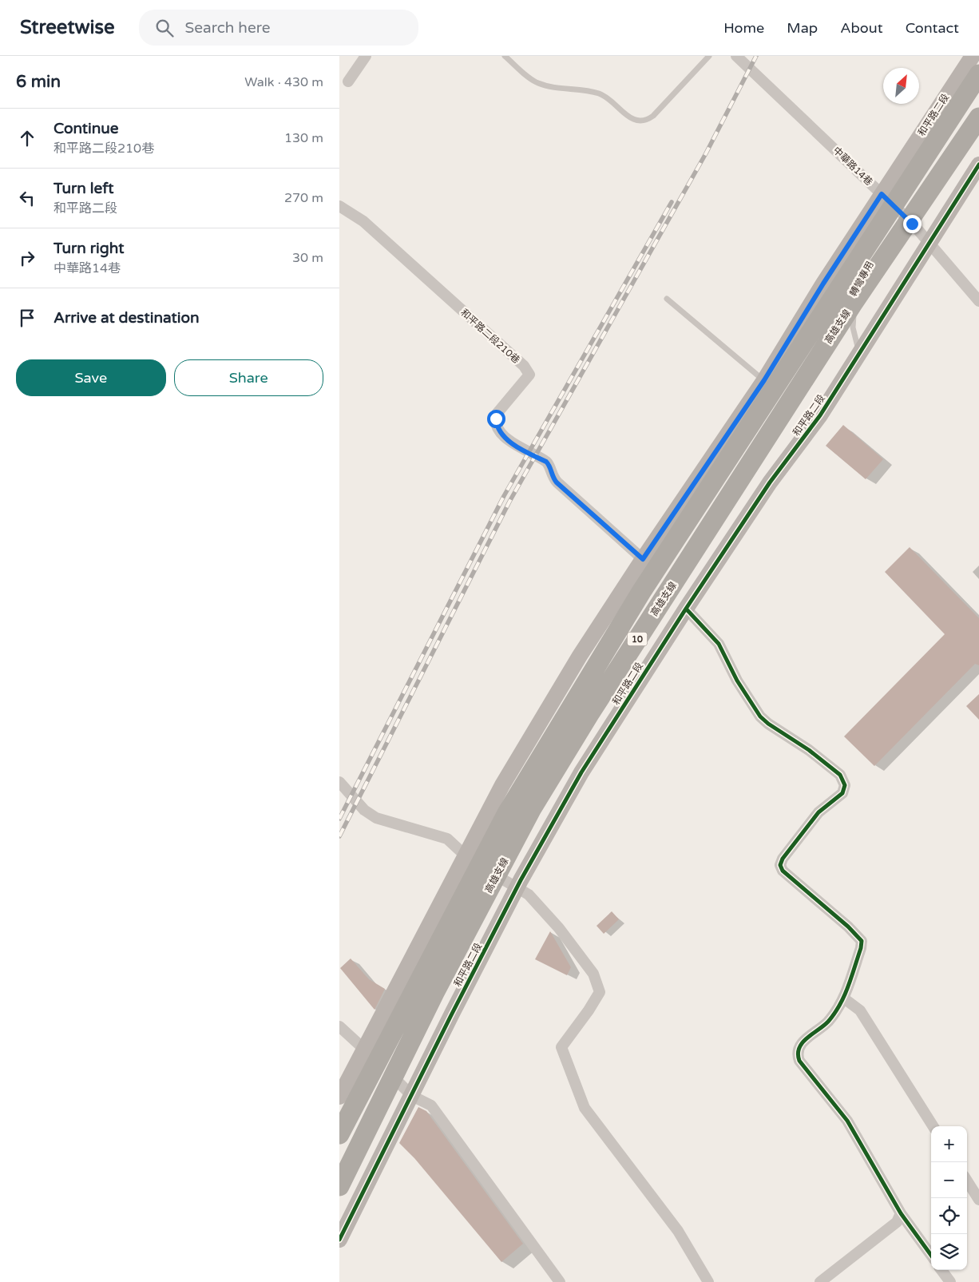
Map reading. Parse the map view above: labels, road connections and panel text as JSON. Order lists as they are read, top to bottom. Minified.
{"streets":{"highway":["高雄支線","10"],"street":["和平路二段","中華路14巷","和平路二段210巷"],"lane":["轉彎專用"]},"crossings":[["和平路二段","中華路14巷"],["和平路二段","轉彎專用"],["和平路二段","和平路二段210巷"],["中華路14巷","轉彎專用"]],"north":"top right","page":{"header":"Streetwise","search":"Search here","nav":["Home","Map","About","Contact"],"heading":["6 min","Walk · 430 m"],"list":[["Continue","和平路二段210巷","130 m"],["Turn left","和平路二段","270 m"],["Turn right","中華路14巷","30 m"],"Arrive at destination"],"buttons":["Save","Share"],"map_buttons":["+","−"]}}
